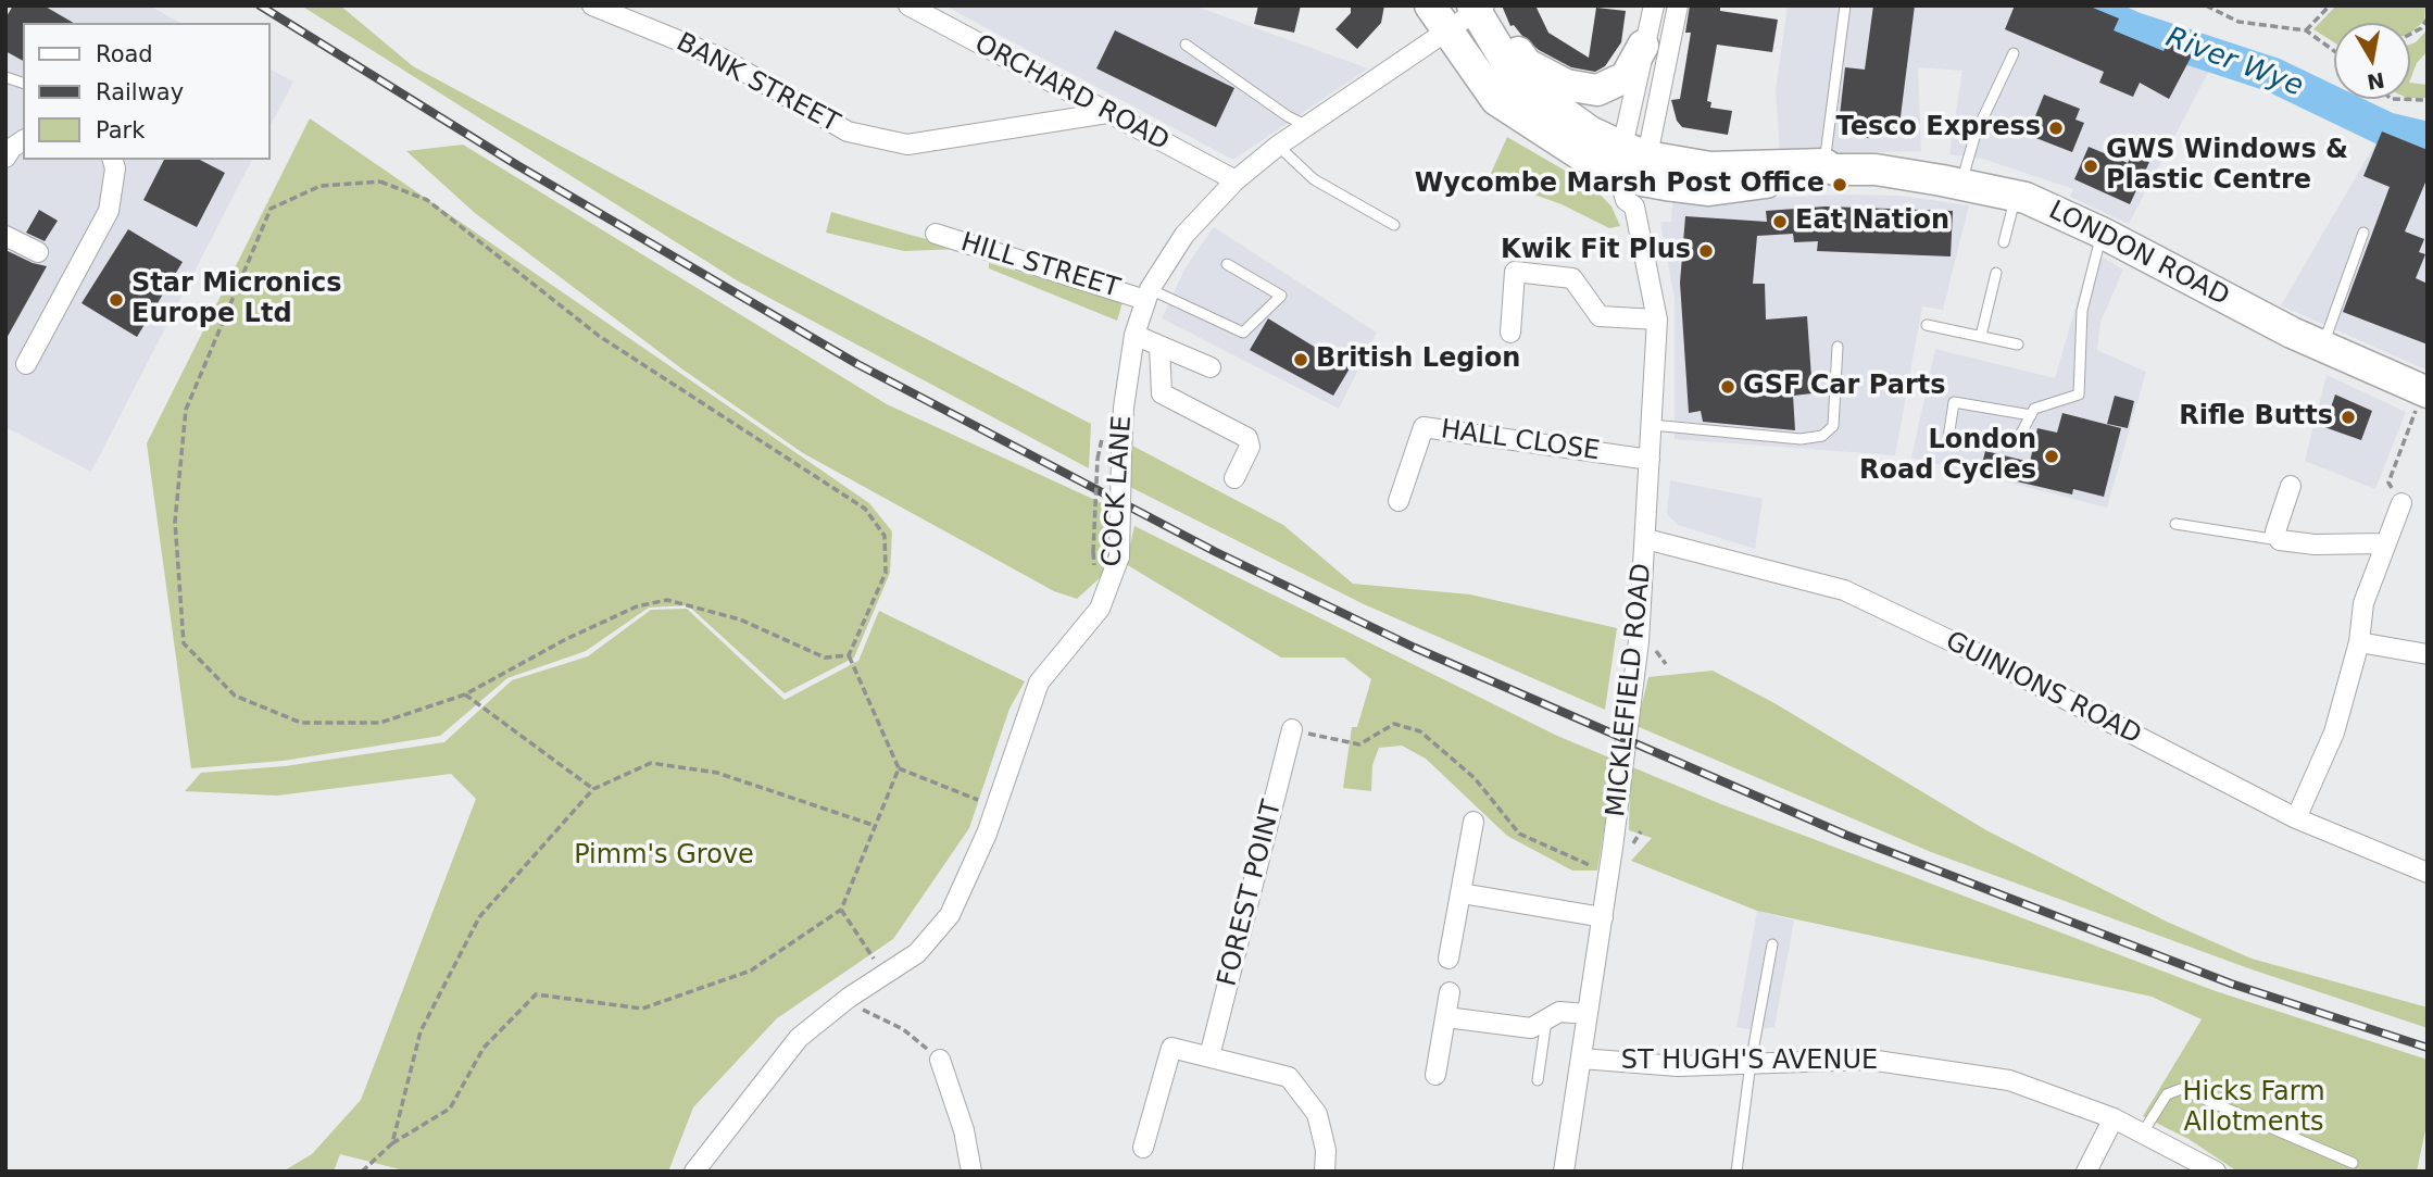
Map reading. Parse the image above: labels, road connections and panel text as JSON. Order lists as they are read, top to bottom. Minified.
{"streets":{"main road":["LONDON ROAD"],"street":["BANK STREET","ORCHARD ROAD","HILL STREET","HALL CLOSE","COCK LANE","GUINIONS ROAD","MICKLEFIELD ROAD","FOREST POINT","ST HUGH'S AVENUE"]},"crossings":[["BANK STREET","ORCHARD ROAD"],["ORCHARD ROAD","COCK LANE"],["LONDON ROAD","COCK LANE"],["LONDON ROAD","MICKLEFIELD ROAD"],["HILL STREET","COCK LANE"],["HALL CLOSE","MICKLEFIELD ROAD"],["GUINIONS ROAD","MICKLEFIELD ROAD"],["MICKLEFIELD ROAD","ST HUGH'S AVENUE"]],"water":["River Wye"],"parks":["Pimm's Grove","Hicks Farm Allotments"],"places":["Tesco Express","GWS Windows & Plastic Centre","Wycombe Marsh Post Office","Eat Nation","Kwik Fit Plus","Star Micronics Europe Ltd","British Legion","GSF Car Parts","Rifle Butts","London Road Cycles"],"legend":["Road","Railway","Park"],"north":"bottom"}
